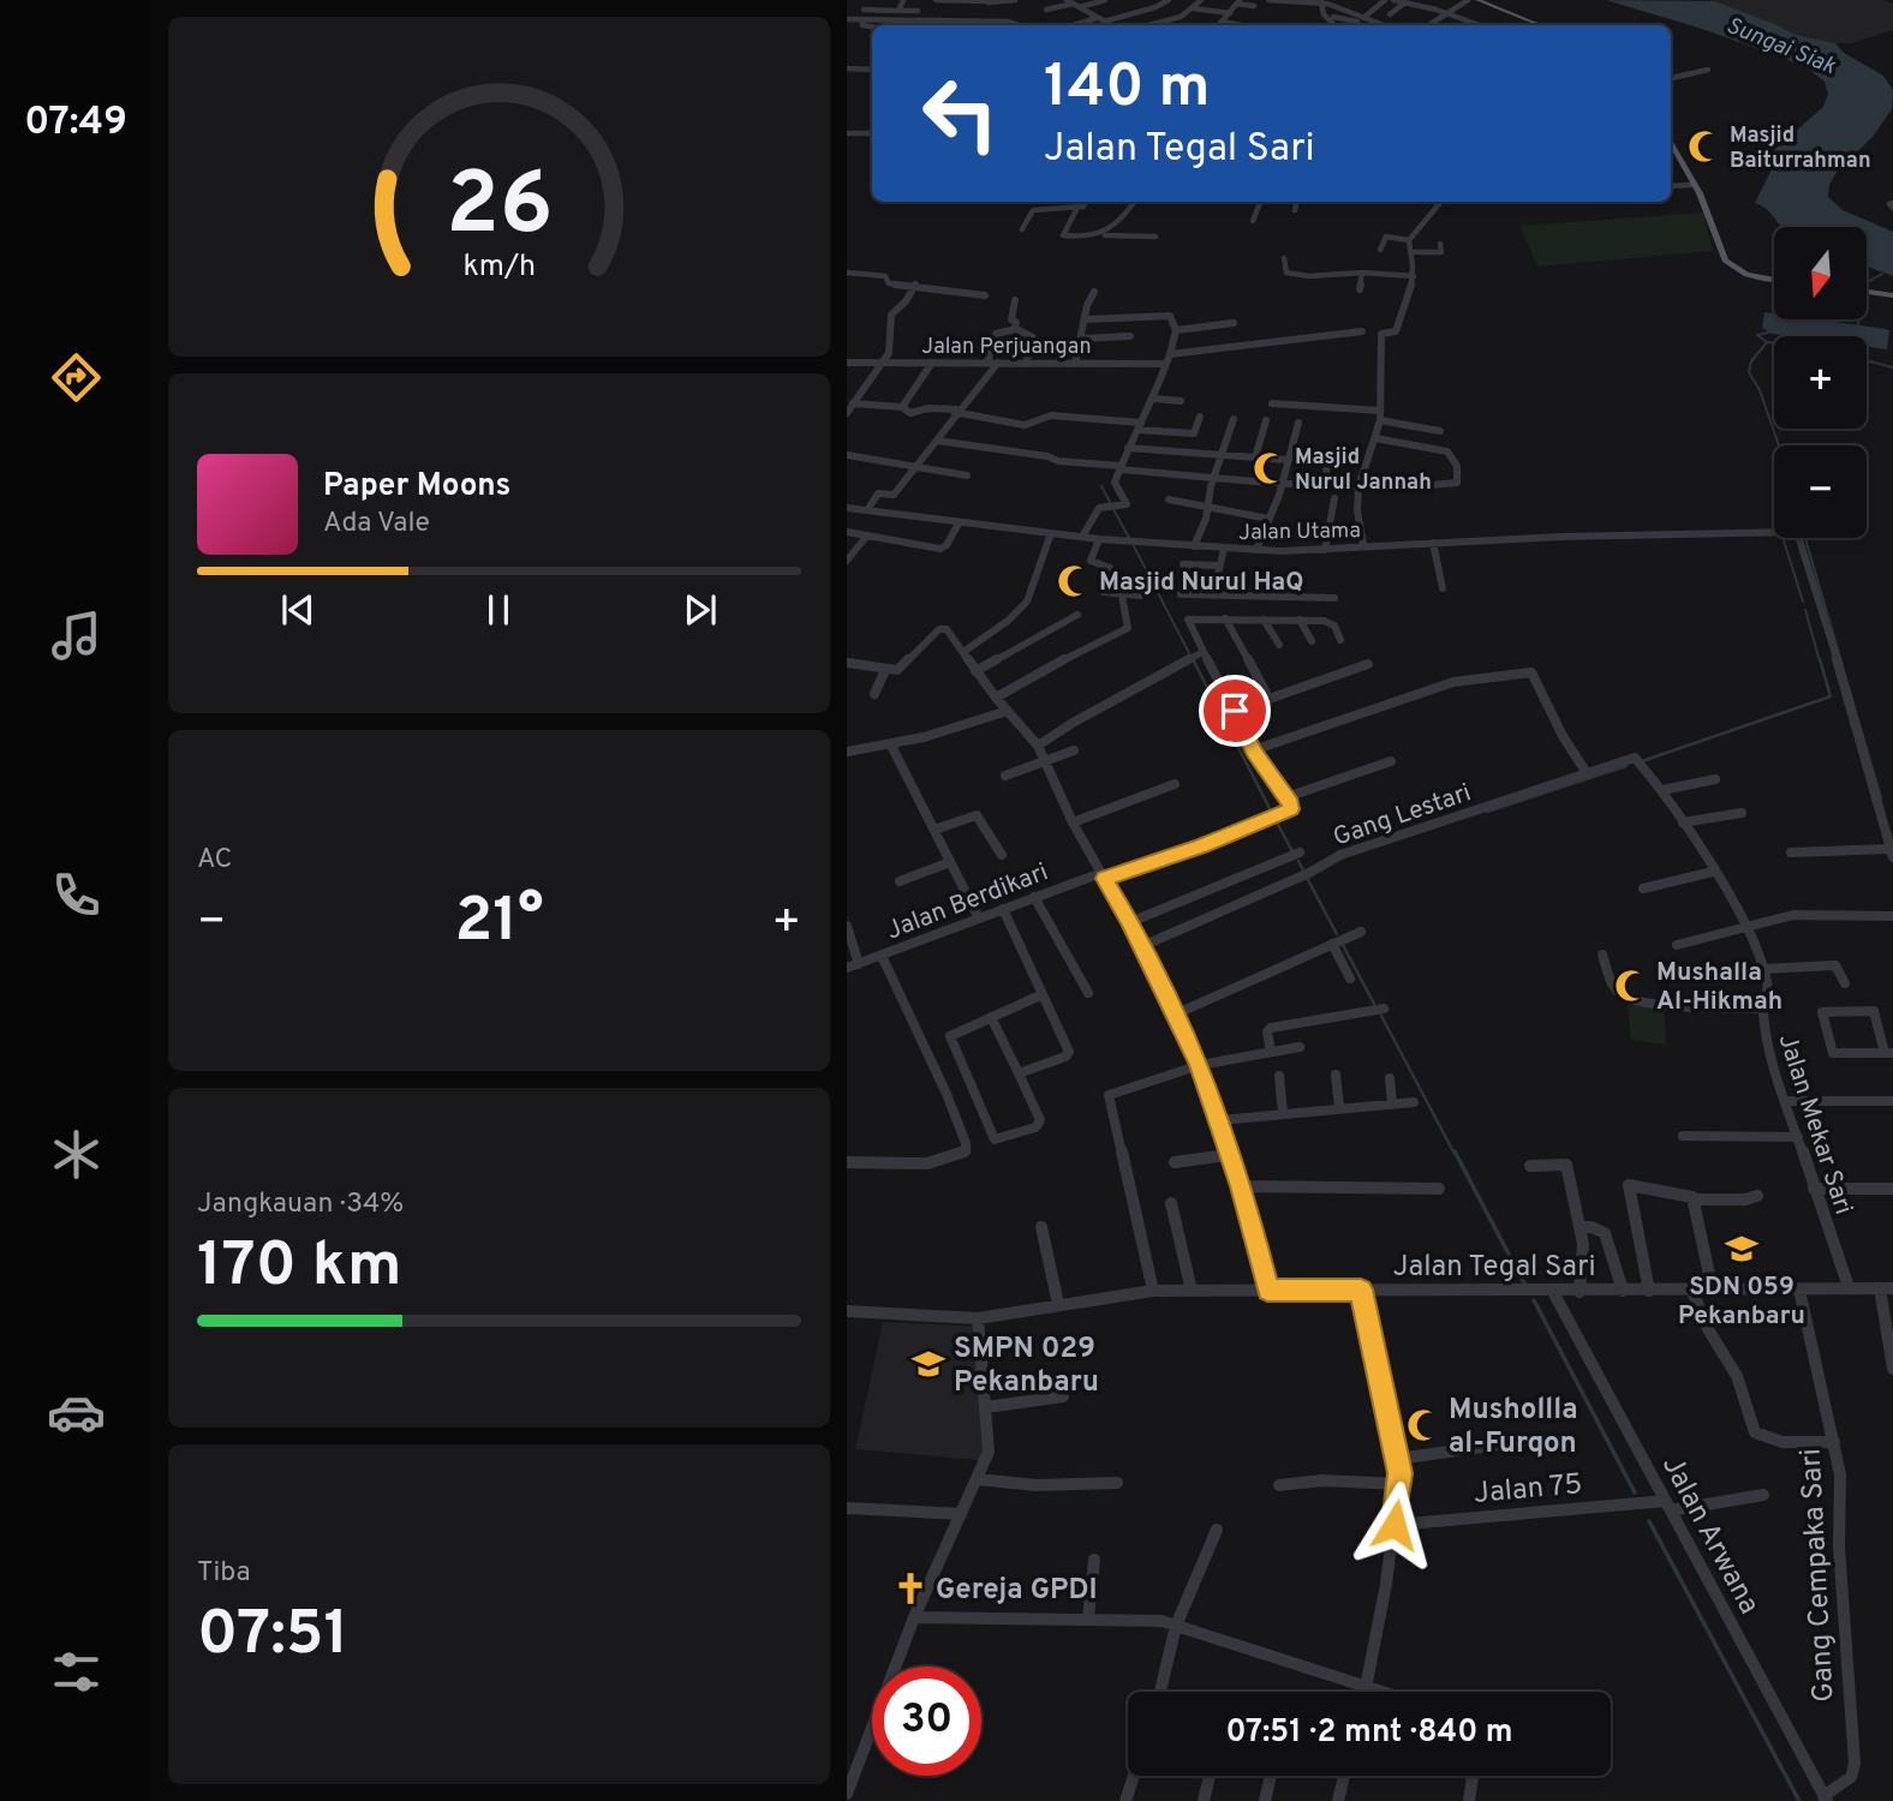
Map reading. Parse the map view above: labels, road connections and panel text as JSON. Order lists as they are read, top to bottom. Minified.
{"streets":{"street":["Jalan Perjuangan","Jalan Utama","Gang Lestari","Jalan Berdikari","Jalan Mekar Sari","Jalan Tegal Sari","Jalan 75","Jalan Arwana","Gang Cempaka Sari"]},"crossings":[["Gang Lestari","Jalan Mekar Sari"],["Jalan Mekar Sari","Jalan Tegal Sari"],["Jalan Tegal Sari","Jalan Arwana"],["Jalan Tegal Sari","Gang Cempaka Sari"],["Jalan 75","Jalan Arwana"],["Jalan Arwana","Gang Cempaka Sari"]],"water":["Sungai Siak"],"places":{"mosque":["Masjid Baiturrahman","Masjid Nurul Jannah","Masjid Nurul HaQ","Mushalla Al-Hikmah","Mushollla al-Furqon"],"school or university":["SDN 059 Pekanbaru","SMPN 029 Pekanbaru"],"church":["Gereja GPDI"]},"north":"bottom","page":{"tabs":"07:49","turn":["140 m","Jalan Tegal Sari"],"map_buttons":["+","−"],"song":["Paper Moons","Ada Vale"],"tile":["AC",["Jangkauan · 34%","170 km"],["Tiba","07:51"]],"heat":["−","21°","+"],"limit":"30","trip":"07:51 · 2 mnt · 840 m","gauge":["26","km/h"]}}
